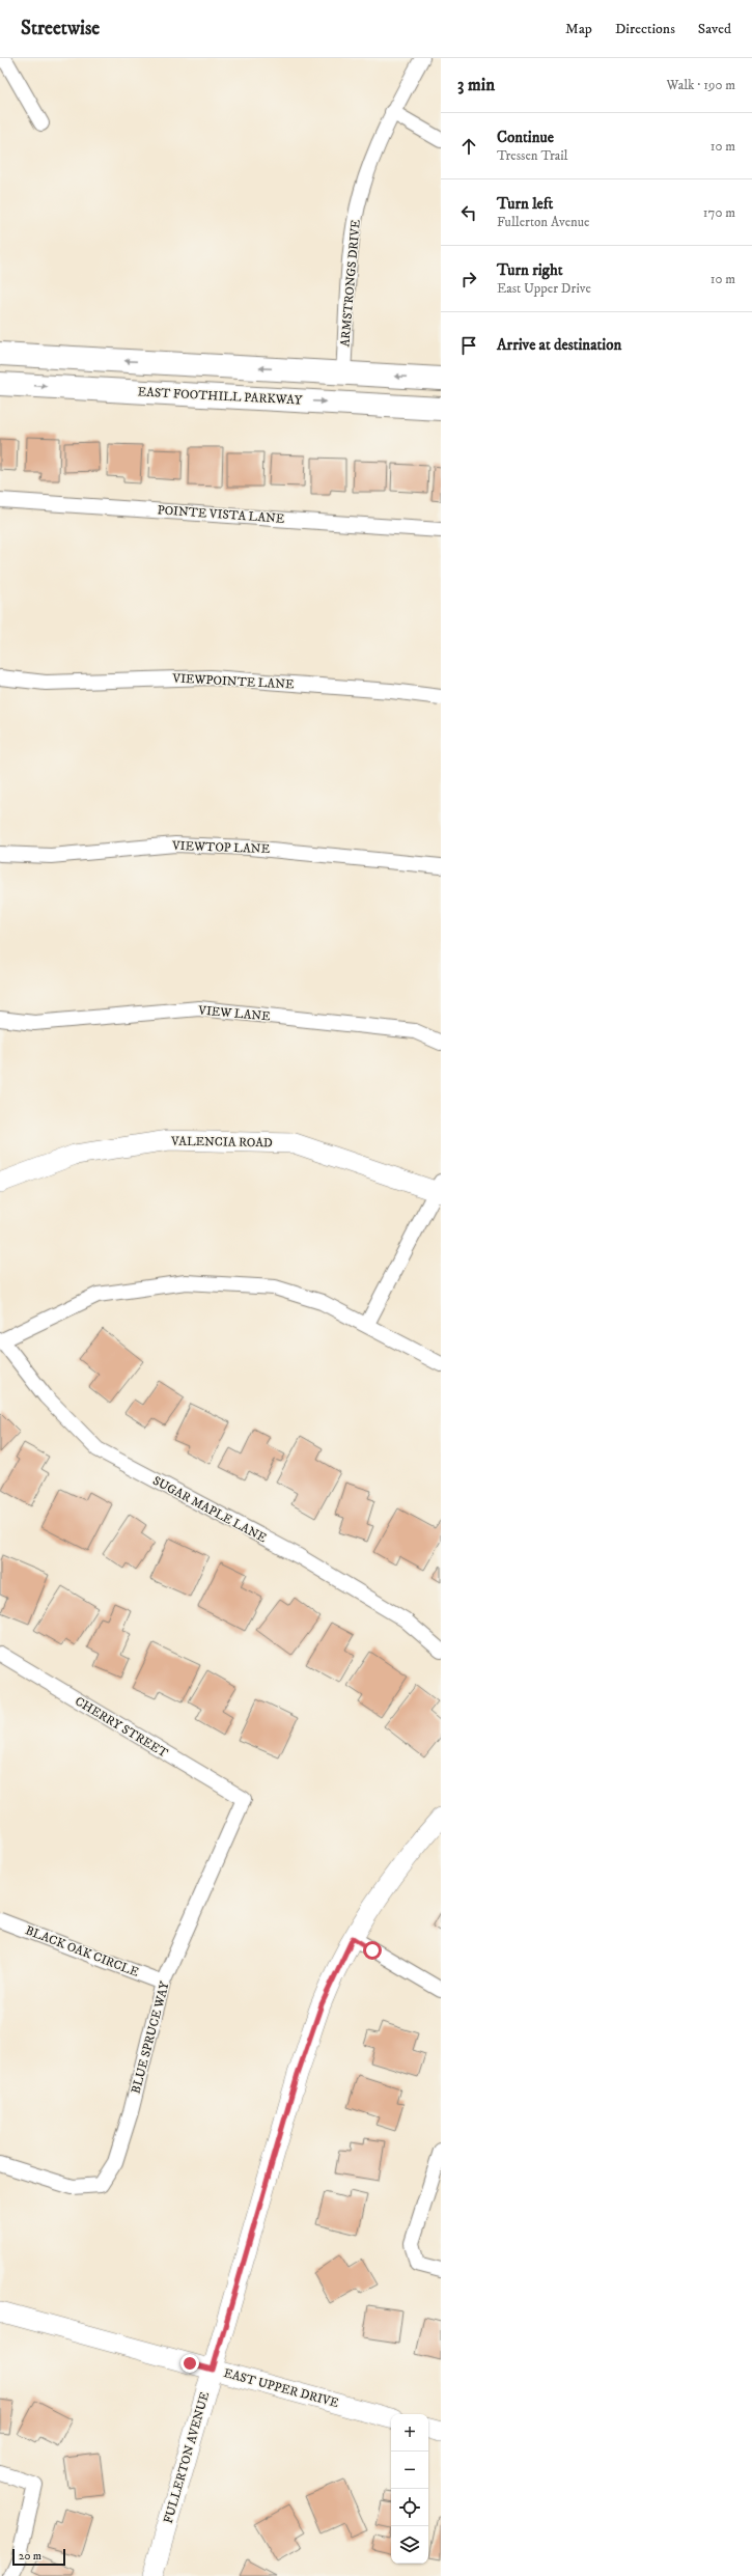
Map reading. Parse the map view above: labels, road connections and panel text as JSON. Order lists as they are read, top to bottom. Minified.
{"streets":{"main road":["EAST FOOTHILL PARKWAY","VALENCIA ROAD","EAST UPPER DRIVE","FULLERTON AVENUE"],"street":["ARMSTRONGS DRIVE","POINTE VISTA LANE","VIEWPOINTE LANE","VIEWTOP LANE","VIEW LANE","SUGAR MAPLE LANE","CHERRY STREET","BLACK OAK CIRCLE","BLUE SPRUCE WAY"]},"crossings":[["CHERRY STREET","BLUE SPRUCE WAY"],["BLACK OAK CIRCLE","BLUE SPRUCE WAY"],["EAST UPPER DRIVE","FULLERTON AVENUE"]],"scale_bar":"20 m","page":{"header":"Streetwise","nav":["Map","Directions","Saved"],"heading":["3 min","Walk · 190 m"],"list":[["Continue","Tressen Trail","10 m"],["Turn left","Fullerton Avenue","170 m"],["Turn right","East Upper Drive","10 m"],"Arrive at destination"],"map_buttons":["+","−"],"scale":"20 m"}}
